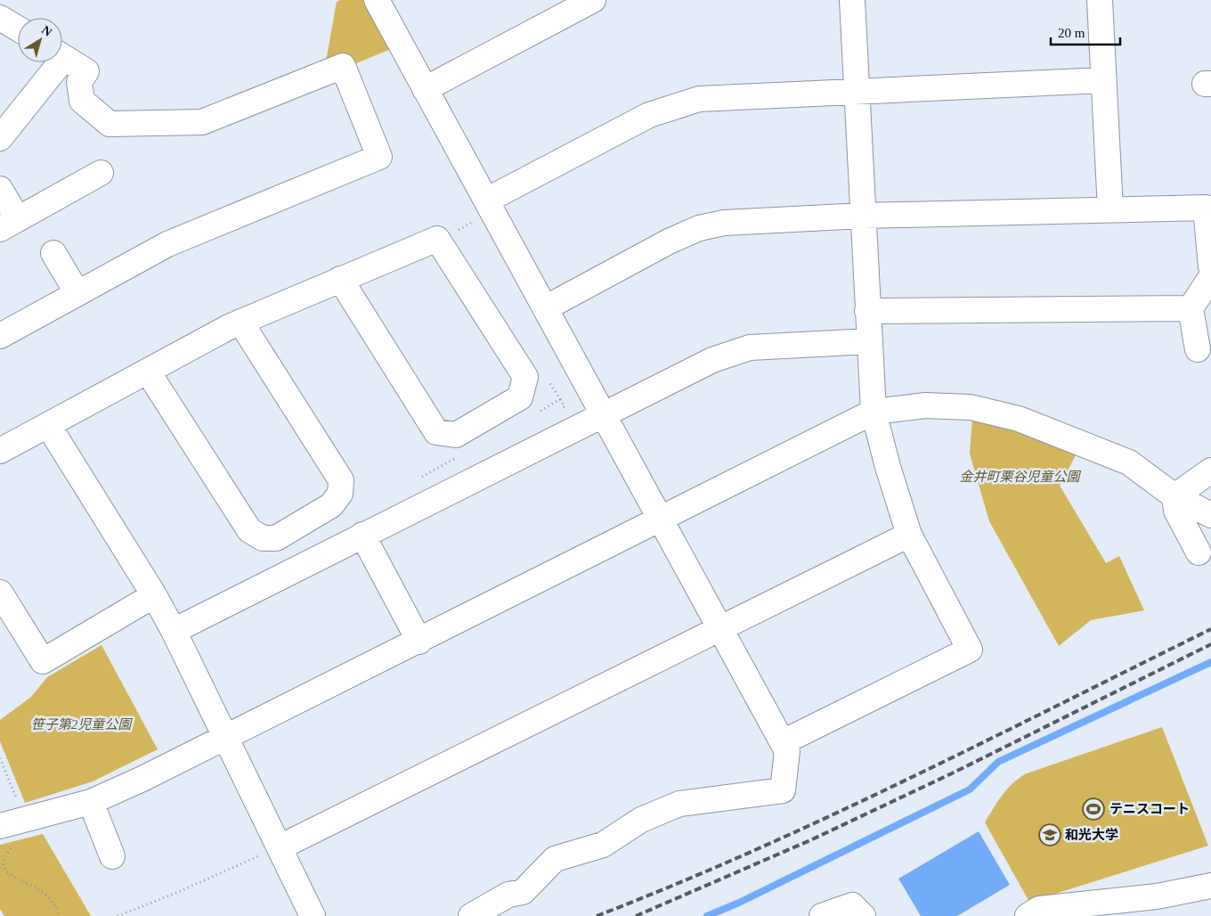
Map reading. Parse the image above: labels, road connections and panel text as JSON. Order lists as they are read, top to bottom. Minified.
{"parks":["金井町栗谷児童公園","笹子第2児童公園"],"places":{"sports":["テニスコート"],"school or university":["和光大学"]},"scale_bar":"20 m","north":"top right"}
